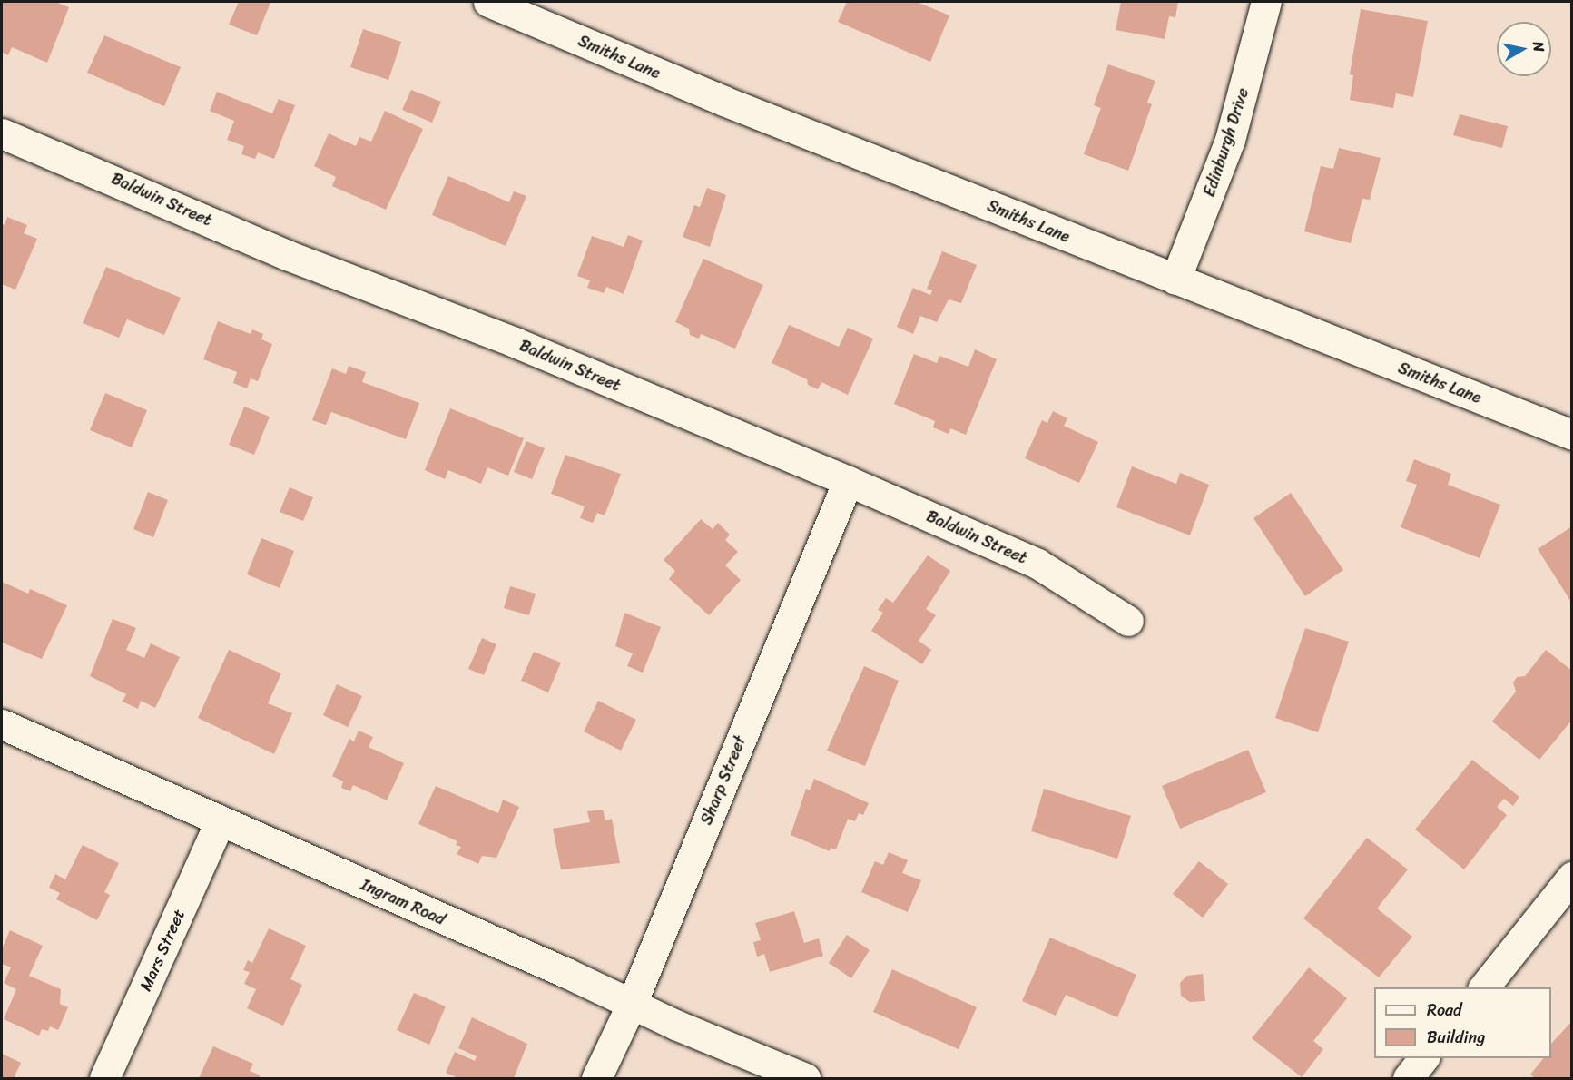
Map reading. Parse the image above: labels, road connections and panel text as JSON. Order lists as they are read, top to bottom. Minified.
{"streets":{"street":["Smiths Lane","Edinburgh Drive","Baldwin Street","Sharp Street","Ingram Road","Mars Street"]},"crossings":[["Smiths Lane","Edinburgh Drive"],["Baldwin Street","Sharp Street"],["Sharp Street","Ingram Road"],["Ingram Road","Mars Street"]],"legend":["Road","Building"],"north":"right"}
